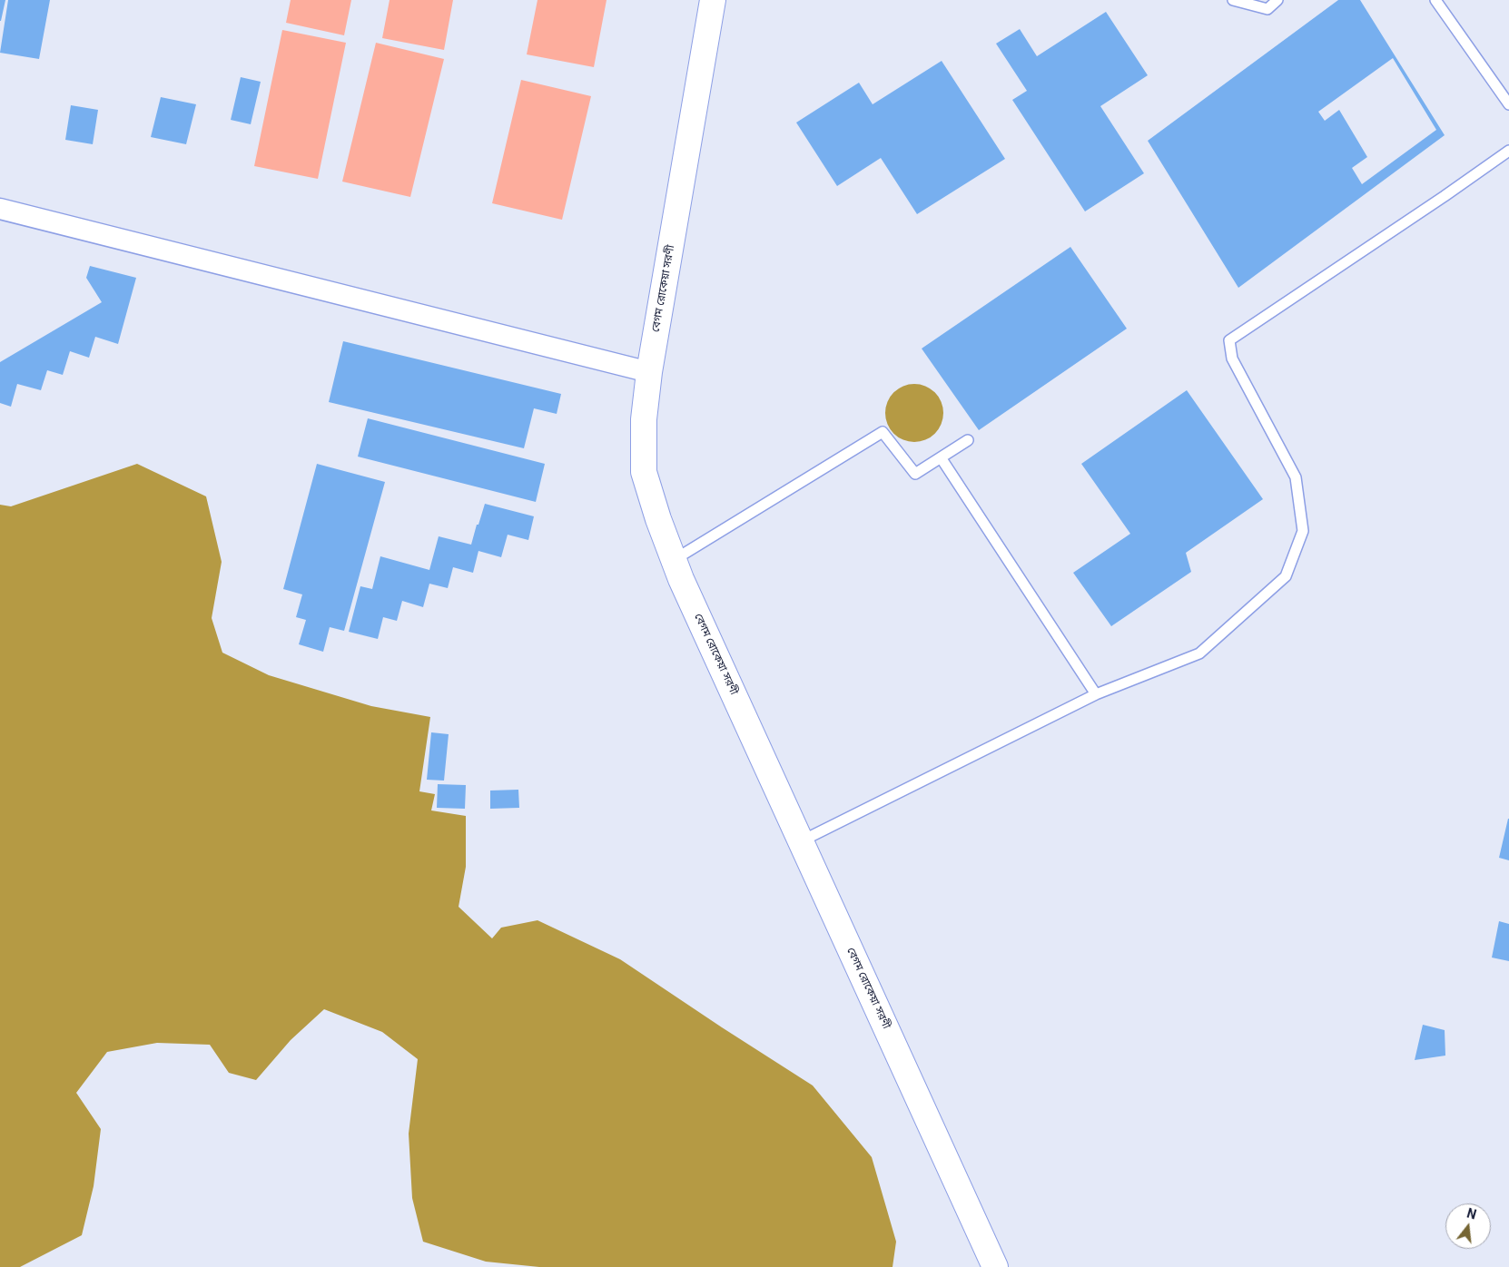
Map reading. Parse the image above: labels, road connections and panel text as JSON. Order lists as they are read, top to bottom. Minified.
{"streets":{"street":["বেগম রোকেয়া সরণী"]},"north":"top"}
